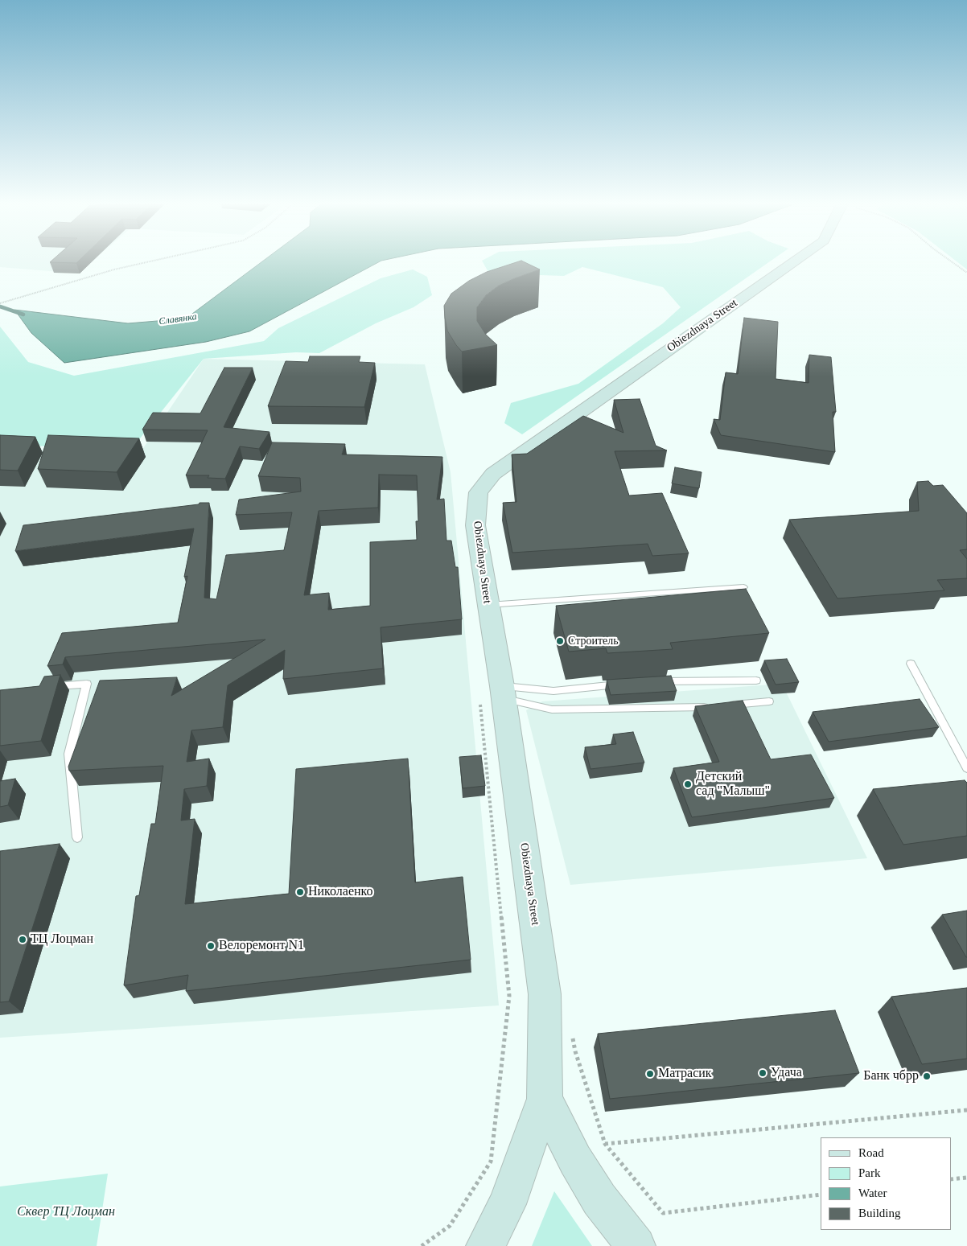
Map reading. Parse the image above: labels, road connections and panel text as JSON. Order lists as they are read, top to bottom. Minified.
{"streets":{"main road":["Obiezdnaya Street"]},"water":["Славянка"],"parks":["Сквер ТЦ Лоцман"],"places":["Строитель","Детский сад \"Малыш\"","Николаенко","ТЦ Лоцман","Велоремонт N1","Удача","Матрасик","Банк чбрр"],"legend":["Road","Park","Water","Building"]}
